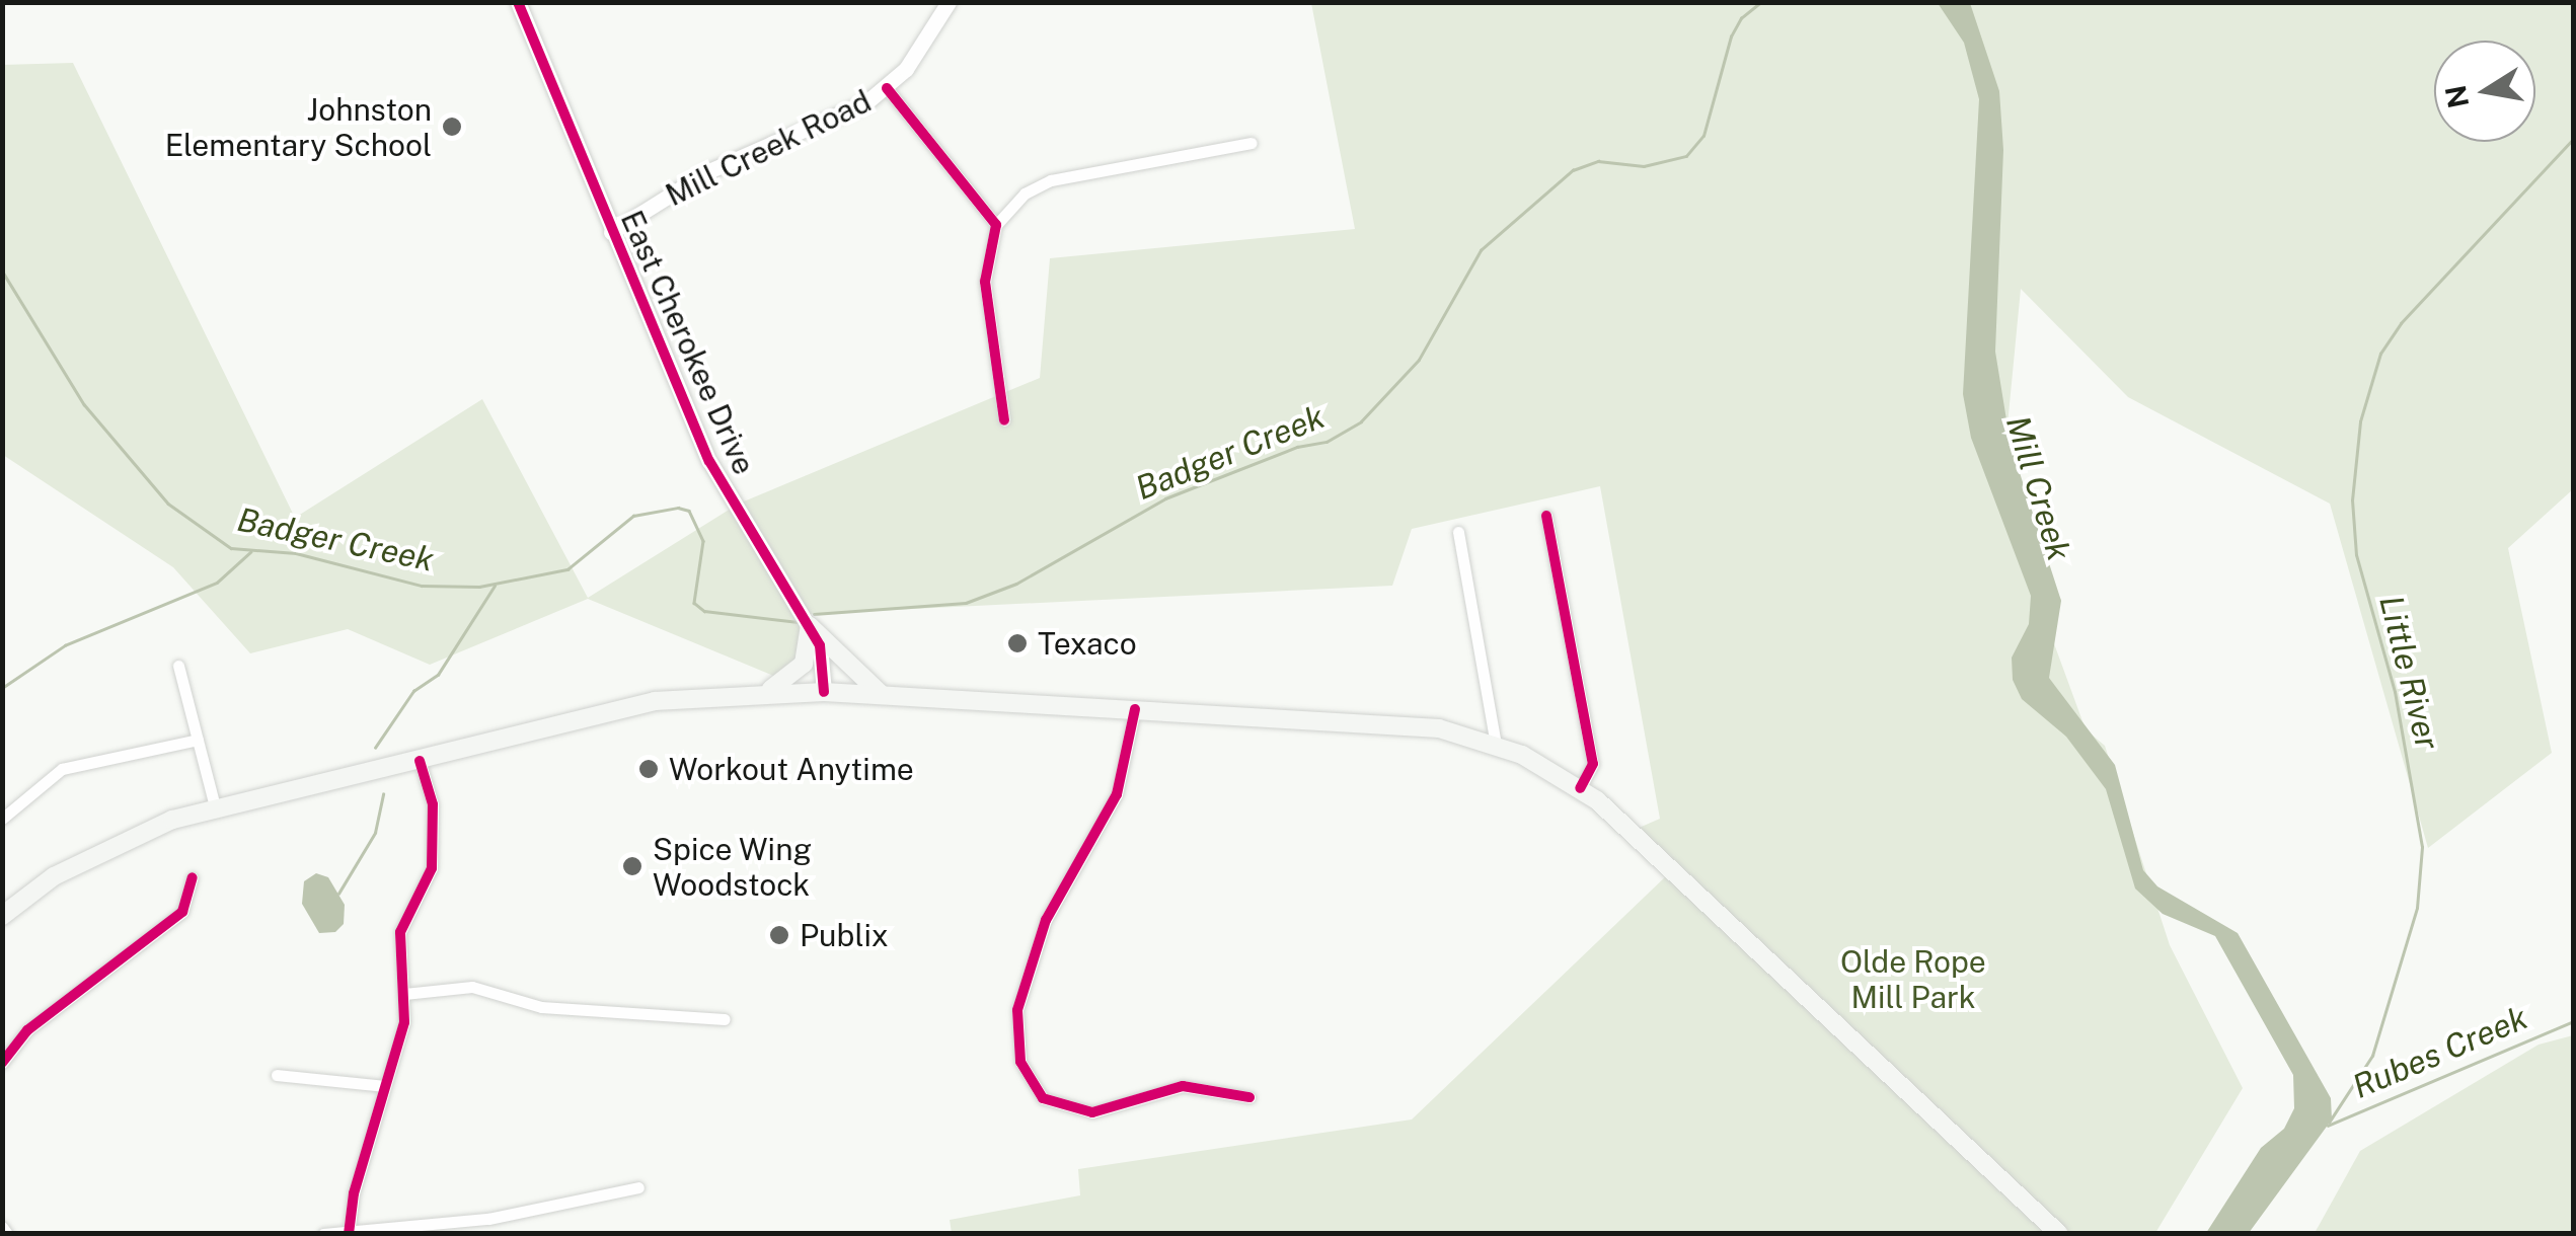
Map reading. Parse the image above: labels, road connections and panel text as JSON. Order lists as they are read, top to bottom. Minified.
{"streets":{"street":["Mill Creek Road","East Cherokee Drive"]},"crossings":[["Mill Creek Road","East Cherokee Drive"]],"water":["Badger Creek","Mill Creek","Little River","Rubes Creek"],"parks":["Olde Rope Mill Park"],"places":["Johnston Elementary School","Texaco","Workout Anytime","Spice Wing Woodstock","Publix"],"north":"left"}
